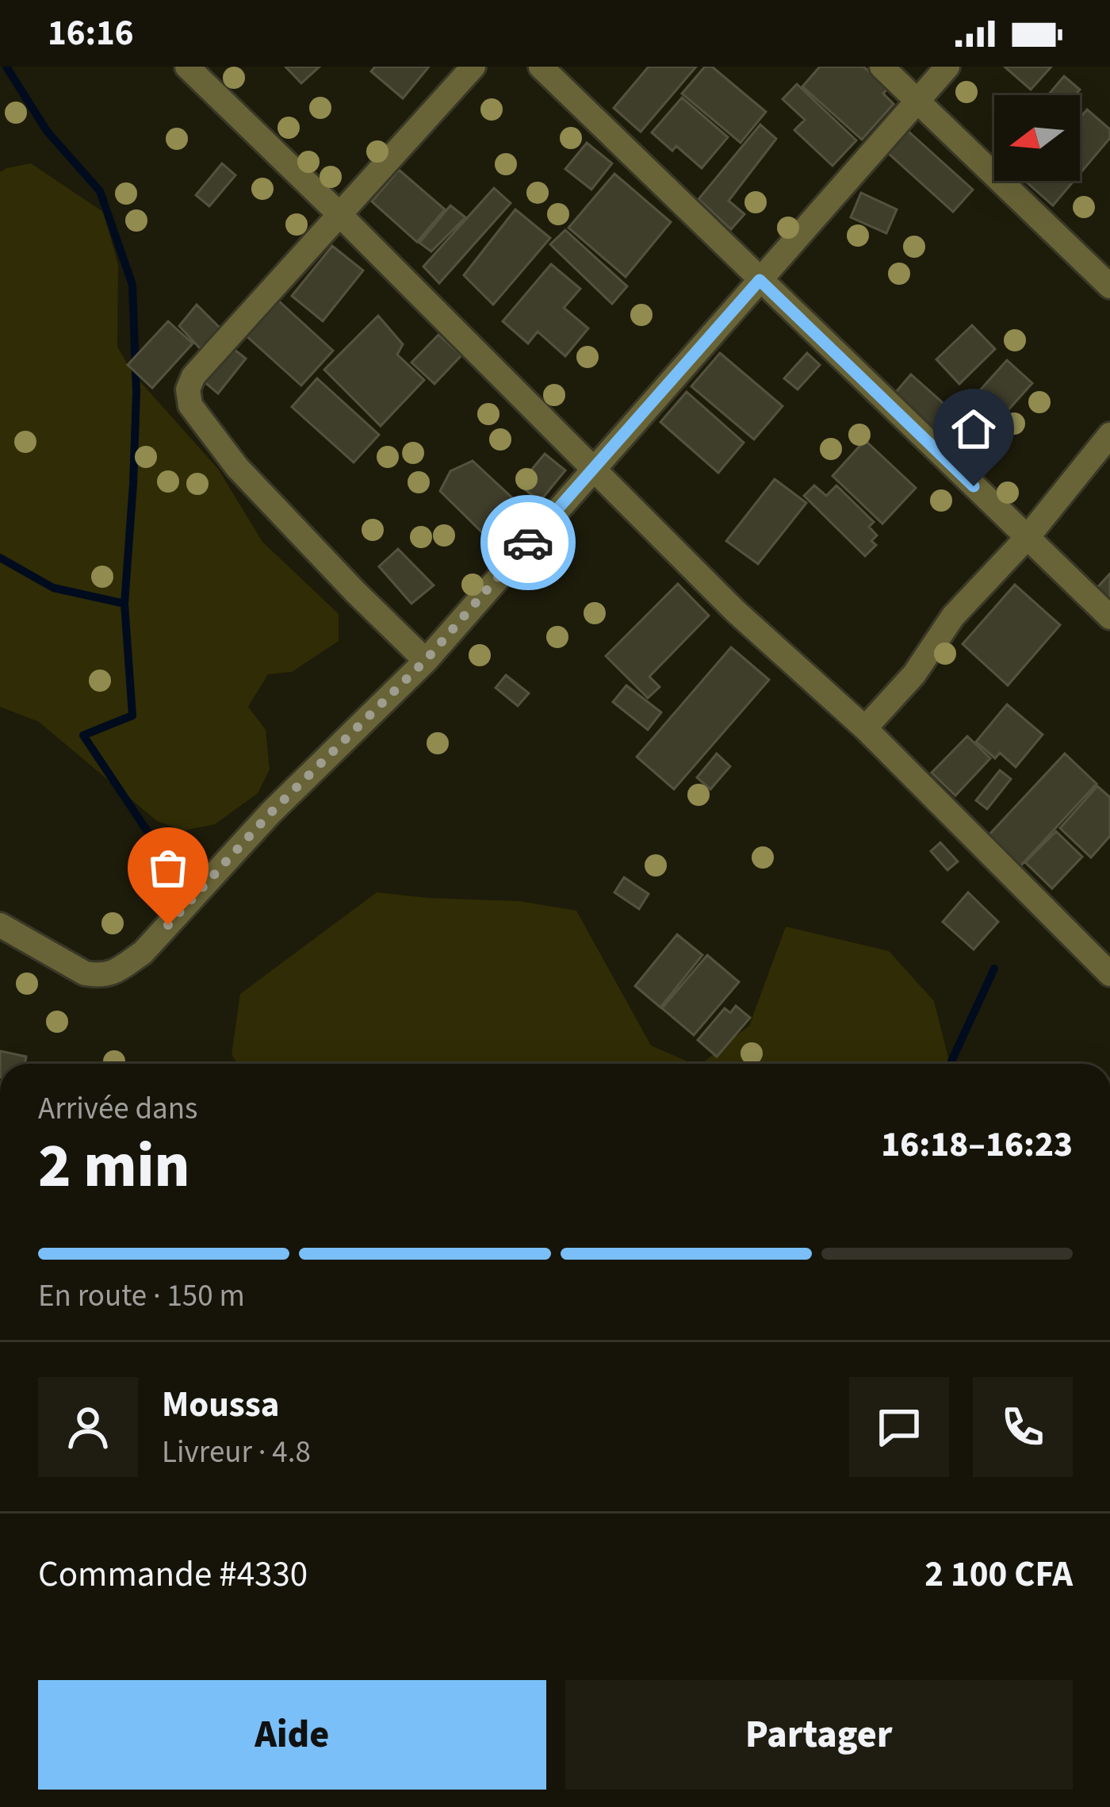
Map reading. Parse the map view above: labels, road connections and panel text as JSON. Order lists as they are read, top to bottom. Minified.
{"north":"left","page":{"status":"16:16","heading":["2 min","Arrivée dans","16:18–16:23"],"panel":["Moussa","Livreur · 4.8","Commande #4330","2 100 CFA"],"bar":"En route · 150 m","buttons":["Aide","Partager"]}}
